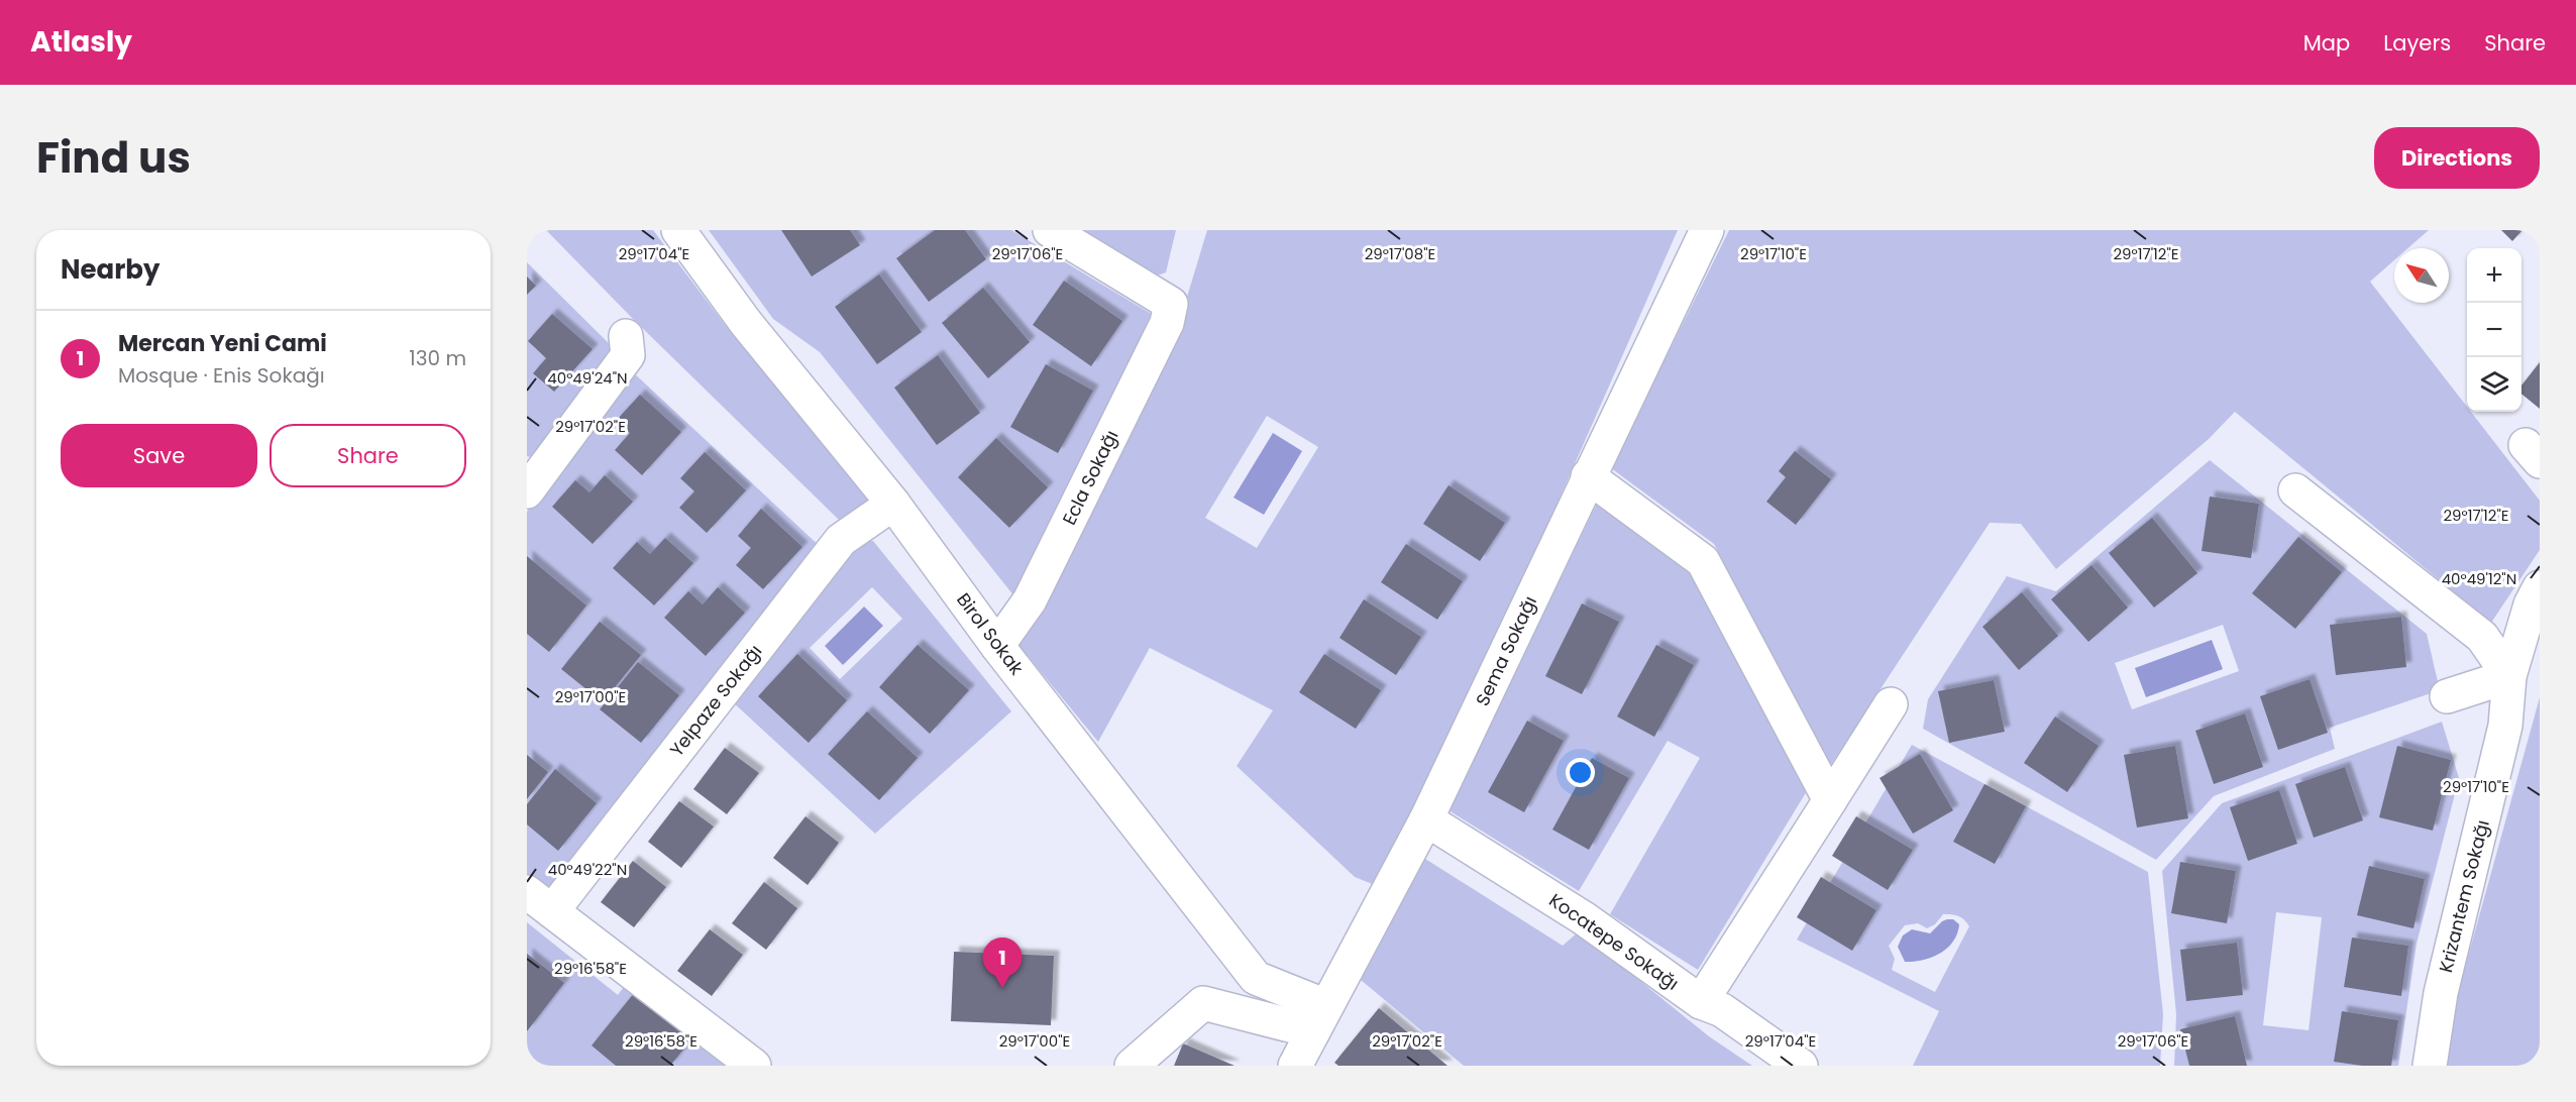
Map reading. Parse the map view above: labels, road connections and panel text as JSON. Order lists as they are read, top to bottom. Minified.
{"streets":{"street":["Ecla Sokağı","Birol Sokak","Sema Sokağı","Yelpaze Sokağı","Krizantem Sokağı","Kocatepe Sokağı"]},"crossings":[["Ecla Sokağı","Birol Sokak"],["Birol Sokak","Sema Sokağı"],["Birol Sokak","Yelpaze Sokağı"],["Sema Sokağı","Kocatepe Sokağı"]],"north":"top left","page":{"header":"Atlasly","nav":["Map","Layers","Share"],"title":"Find us","buttons":["Directions",["Save","Share"]],"heading":"Nearby","map_buttons":["+","−"],"list":[{"mark":"1","name":"Mercan Yeni Cami","note":"Mosque · Enis Sokağı","value":"130 m"}],"pins":"1"},"coordinates":["29°17'04\"E","29°17'06\"E","29°17'08\"E","29°17'10\"E","29°17'12\"E","40°49'24\"N","29°17'02\"E","40°49'12\"N","29°17'00\"E","40°49'22\"N","29°16'58\"E"]}
